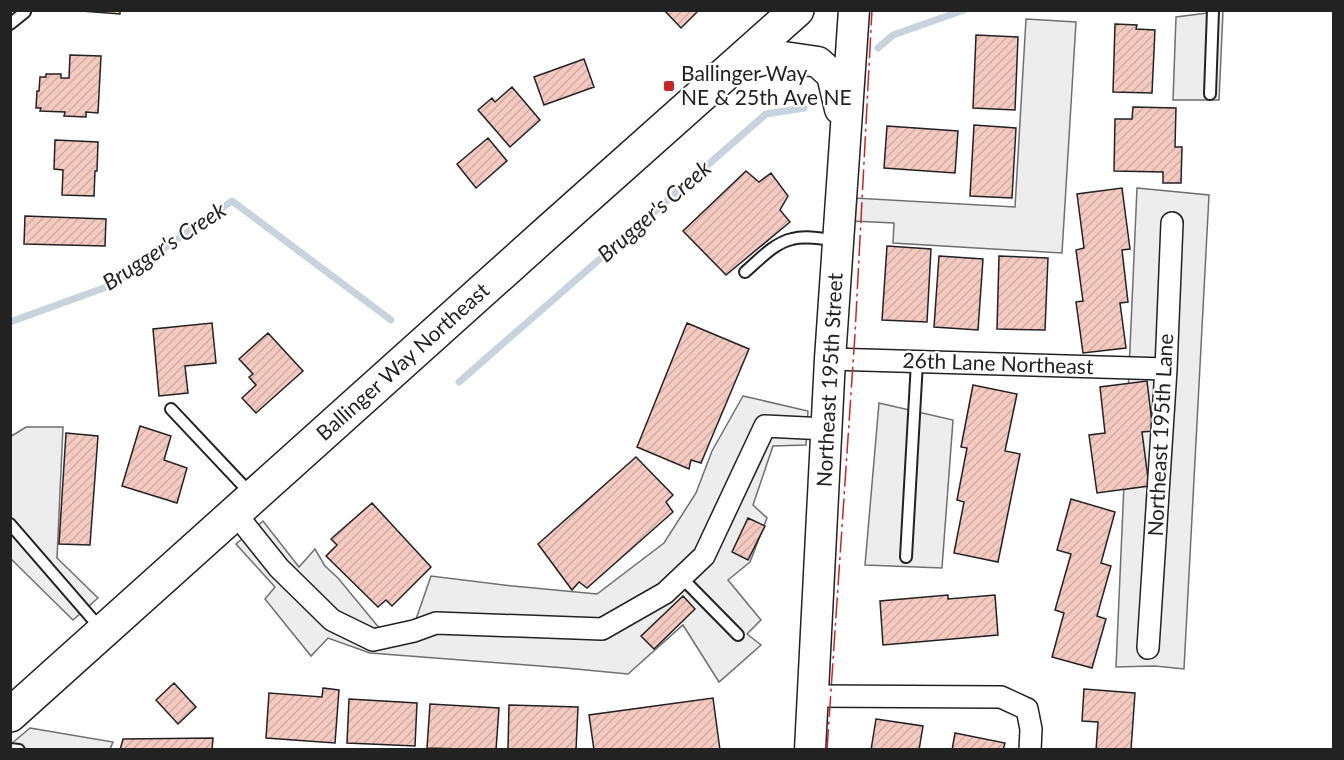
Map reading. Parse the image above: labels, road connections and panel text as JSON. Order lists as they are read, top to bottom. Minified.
{"streets":{"main road":["Ballinger Way Northeast"],"street":["26th Lane Northeast","Northeast 195th Street","Northeast 195th Lane"]},"crossings":[["26th Lane Northeast","Northeast 195th Street"],["26th Lane Northeast","Northeast 195th Lane"]],"water":["Brugger's Creek"],"places":{"transit":["Ballinger Way NE & 25th Ave NE"]}}
